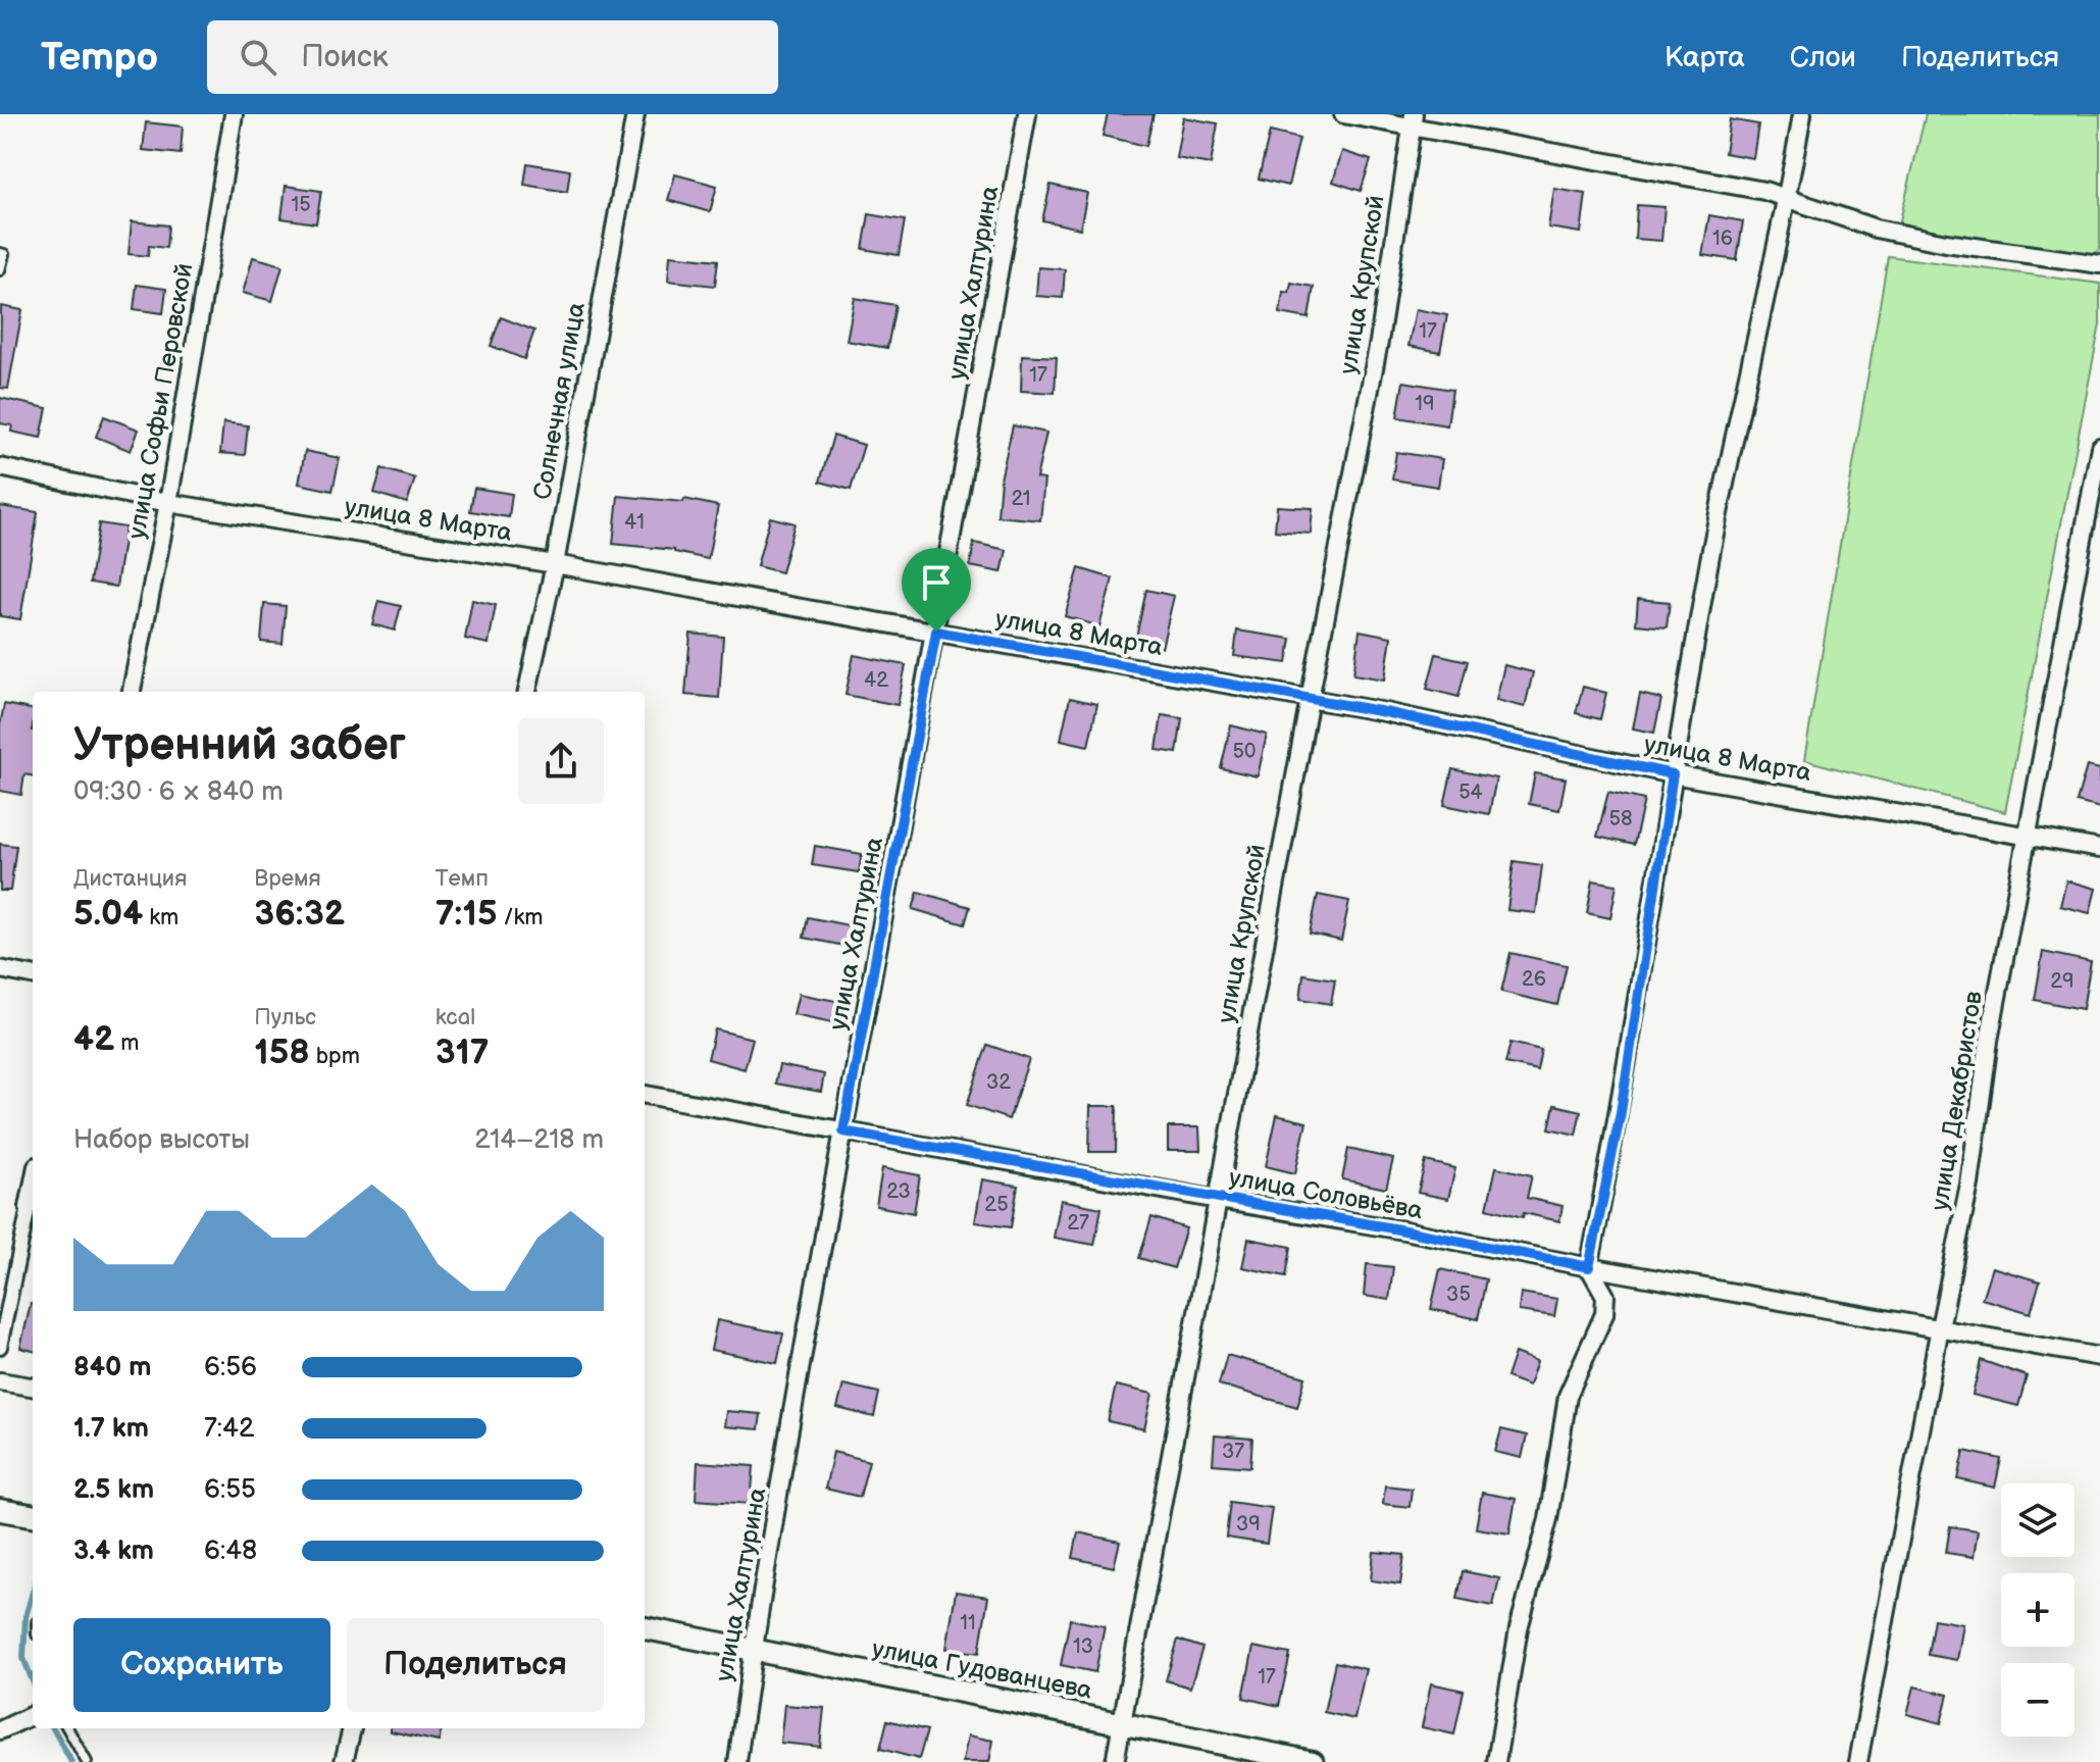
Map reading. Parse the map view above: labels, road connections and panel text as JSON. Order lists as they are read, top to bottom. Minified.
{"streets":{"street":["улица Халтурина","улица Крупской","улица Софьи Перовской","Солнечная улица","улица 8 Марта","улица Декабристов","улица Соловьёва","улица Гудованцева"]},"crossings":[["улица Халтурина","улица 8 Марта"],["улица Халтурина","улица Соловьёва"],["улица Халтурина","улица Гудованцева"],["улица Крупской","улица 8 Марта"],["улица Крупской","улица Соловьёва"],["улица Крупской","улица Гудованцева"],["улица Софьи Перовской","улица 8 Марта"],["Солнечная улица","улица 8 Марта"],["улица 8 Марта","улица Декабристов"],["улица Декабристов","улица Соловьёва"]],"house_numbers":["15","16","17","17","19","21","41","42","50","54","58","26","29","32","23","25","27","35","37","39","11","13","17"],"page":{"header":"Tempo","search":"Поиск","nav":["Карта","Слои","Поделиться"],"heading":["Утренний забег","09:30 · 6 × 840 m"],"stats":[["Дистанция","5.04 km"],["Время","36:32"],["Темп","7:15 /km"],["42 m"],["Пульс","158 bpm"],["kcal","317"]],"chart":["Набор высоты","214–218 m"],"list":[{"name":"840 m","note":"6:56"},{"name":"1.7 km","note":"7:42"},{"name":"2.5 km","note":"6:55"},{"name":"3.4 km","note":"6:48"}],"map_buttons":["+","−"],"buttons":["Сохранить","Поделиться"]}}
